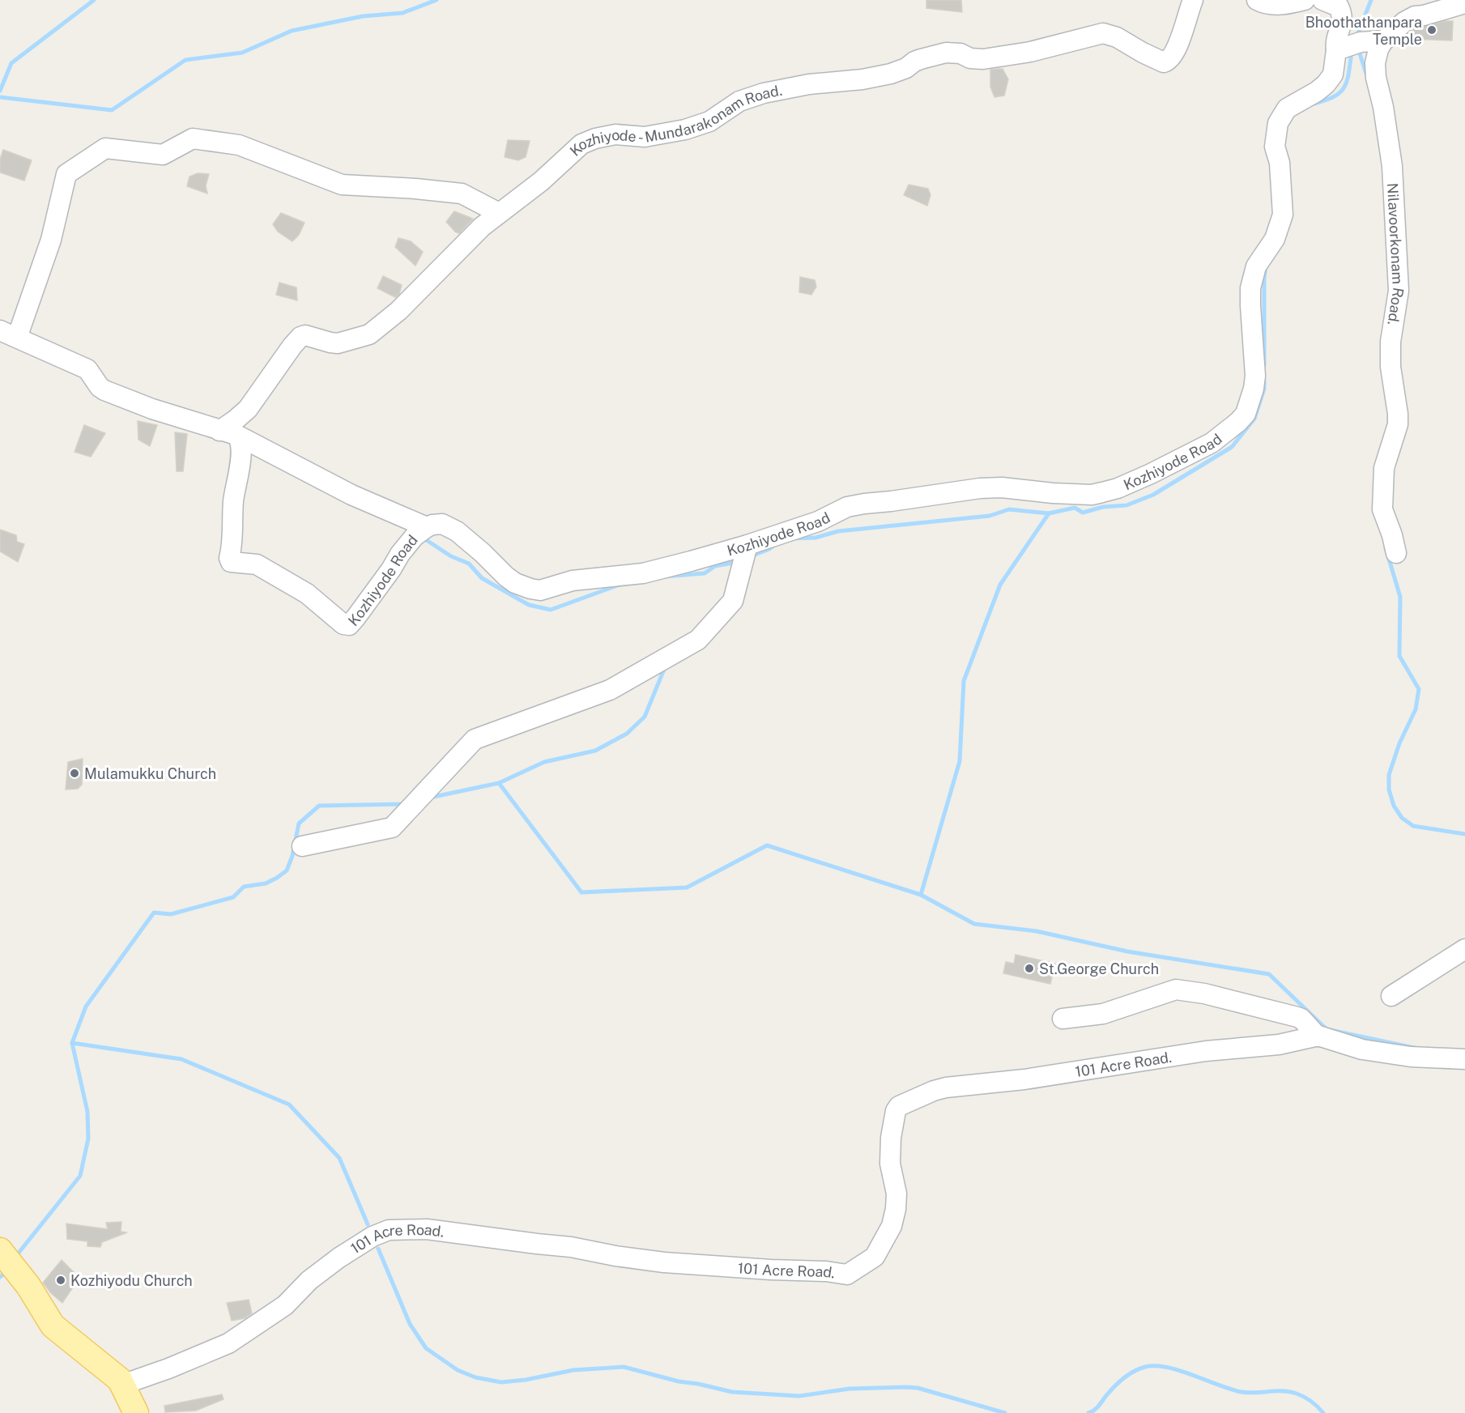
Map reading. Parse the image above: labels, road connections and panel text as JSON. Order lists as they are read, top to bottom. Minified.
{"streets":{"street":["Kozhiyode - Mundarakonam Road.","Nilavoorkonam Road.","Kozhiyode Road","101 Acre Road."]},"crossings":[["Kozhiyode - Mundarakonam Road.","Kozhiyode Road"]],"places":["Bhoothathanpara Temple","Mulamukku Church","St.George Church","Kozhiyodu Church"]}
